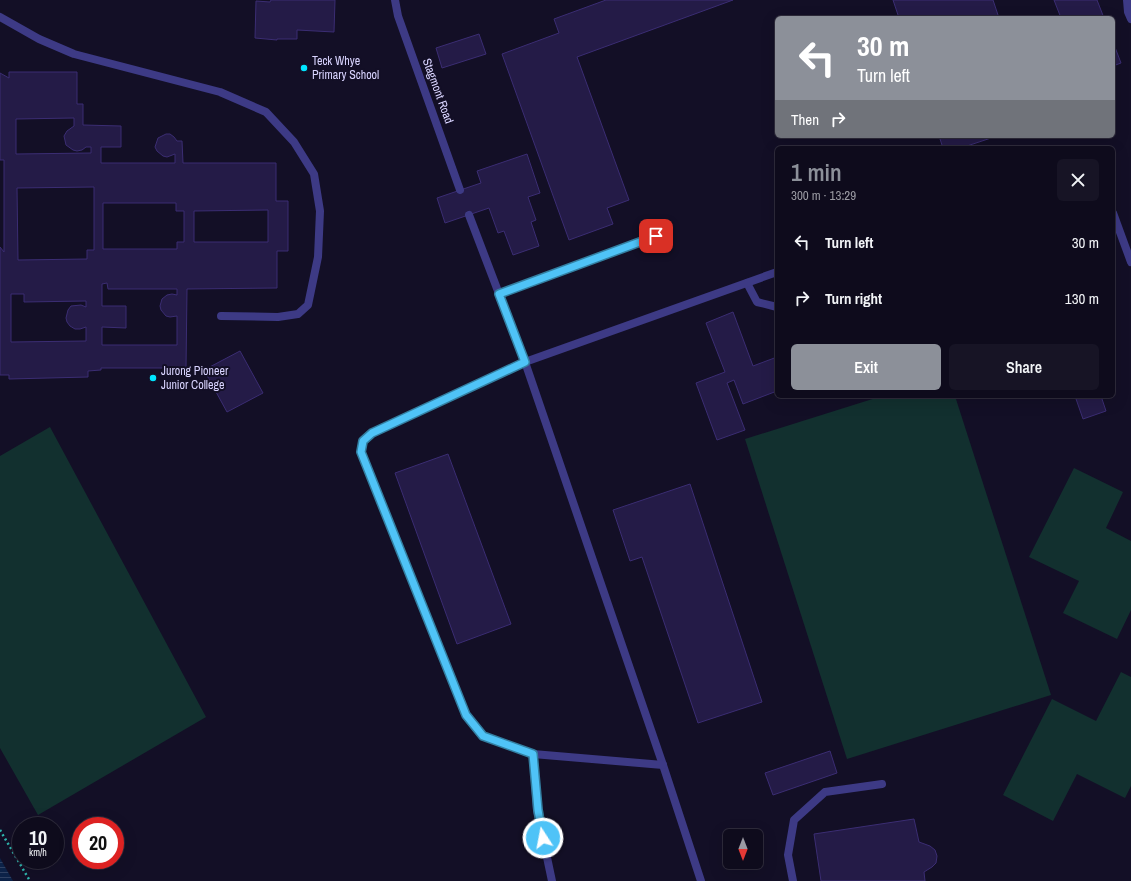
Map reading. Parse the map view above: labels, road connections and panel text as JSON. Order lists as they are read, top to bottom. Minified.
{"streets":{"lane":["Stagmont Road"]},"places":["Teck Whye Primary School","Jurong Pioneer Junior College"],"north":"bottom","page":{"turn":["30 m","Turn left"],"then":"Then","heading":["1 min","300 m · 13:29"],"list":[{"name":"Turn left","value":"30 m"},{"name":"Turn right","value":"130 m"}],"buttons":["Exit","Share"],"speed":"10 km/h","limit":"20"}}
